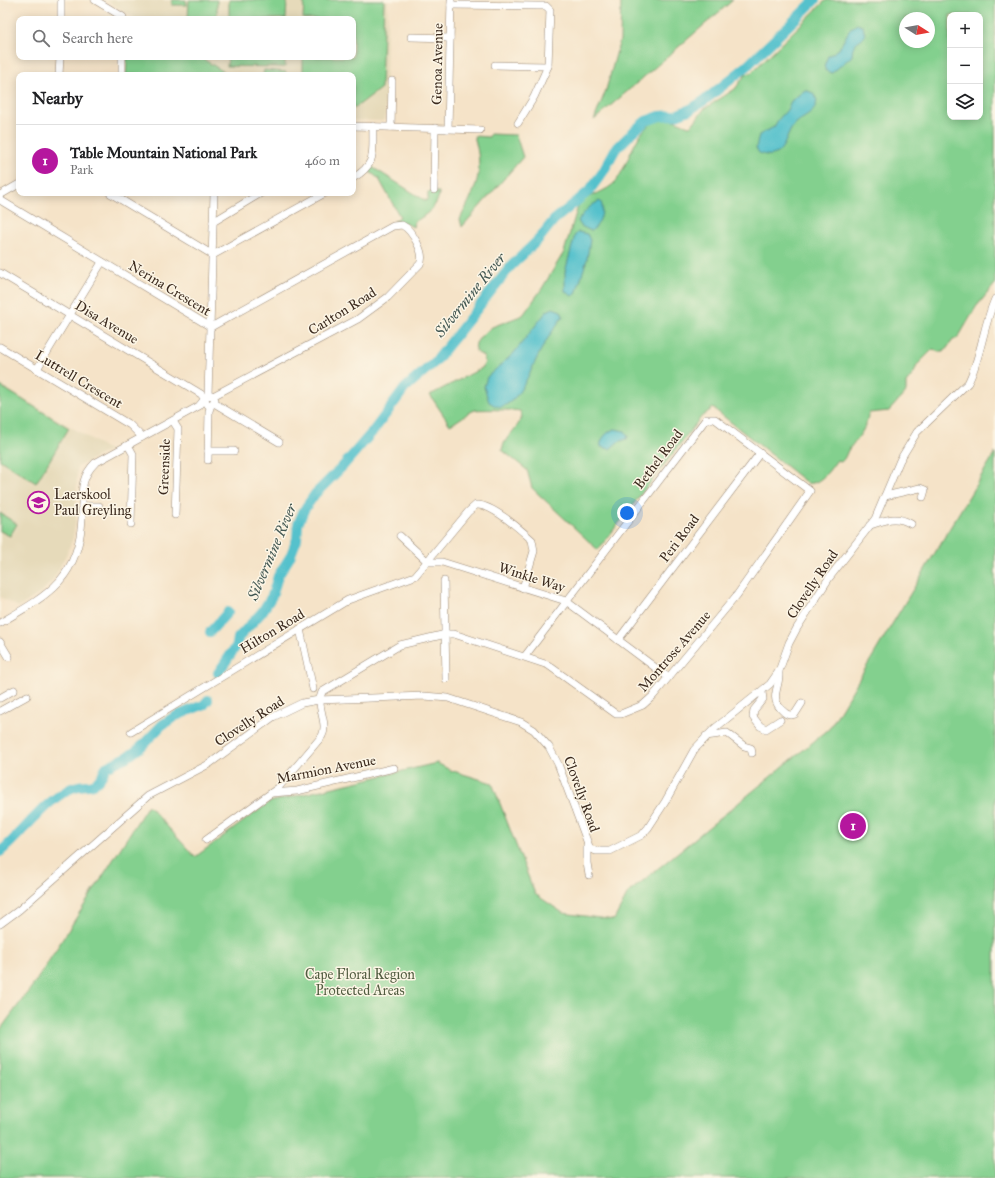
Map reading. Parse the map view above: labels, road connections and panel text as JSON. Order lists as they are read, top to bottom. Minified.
{"streets":{"street":["Genoa Avenue","Nerina Crescent","Carlton Road","Disa Avenue","Luttrell Crescent","Bethel Road","Greenside","Peri Road","Winkle Way","Clovelly Road","Hilton Road","Montrose Avenue","Marmion Avenue"]},"crossings":[["Nerina Crescent","Carlton Road"],["Carlton Road","Disa Avenue"],["Carlton Road","Luttrell Crescent"],["Carlton Road","Greenside"],["Bethel Road","Peri Road"],["Bethel Road","Winkle Way"],["Bethel Road","Montrose Avenue"],["Peri Road","Winkle Way"],["Winkle Way","Hilton Road"],["Winkle Way","Montrose Avenue"],["Clovelly Road","Montrose Avenue"]],"water":["Silvermine River"],"parks":["Cape Floral Region Protected Areas"],"places":{"school or university":["Laerskool Paul Greyling"]},"north":"right","page":{"map_buttons":["+","−"],"search":"Search here","heading":"Nearby","list":[{"mark":"1","name":"Table Mountain National Park","note":"Park","value":"460 m"}],"pins":"1"}}
